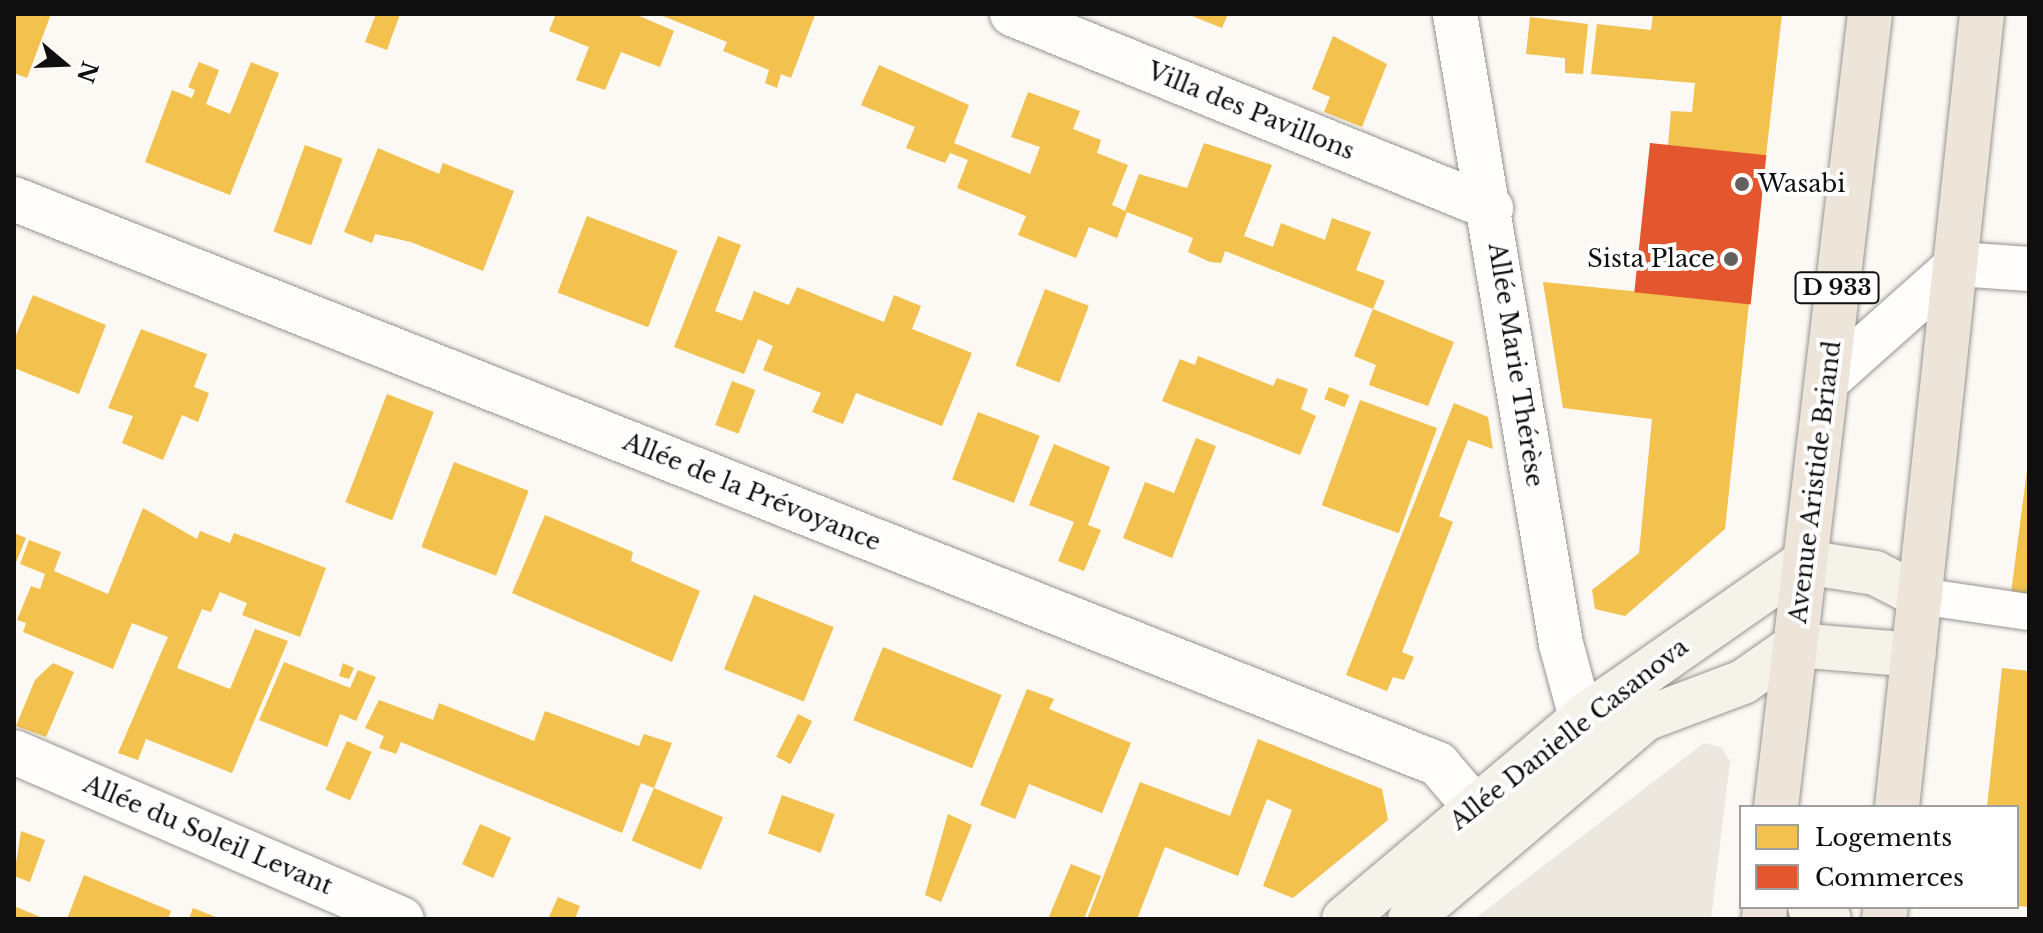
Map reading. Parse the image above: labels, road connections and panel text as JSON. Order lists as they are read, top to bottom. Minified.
{"streets":{"main road":["D 933","Avenue Aristide Briand","Allée Danielle Casanova"],"street":["Villa des Pavillons","Allée Marie Thérèse","Allée de la Prévoyance","Allée du Soleil Levant"]},"crossings":[["Villa des Pavillons","Allée Marie Thérèse"],["Allée Marie Thérèse","Allée Danielle Casanova"],["Avenue Aristide Briand","Allée Danielle Casanova"],["Allée de la Prévoyance","Allée Danielle Casanova"]],"places":["Wasabi","Sista Place"],"legend":["Logements","Commerces"],"north":"right"}
